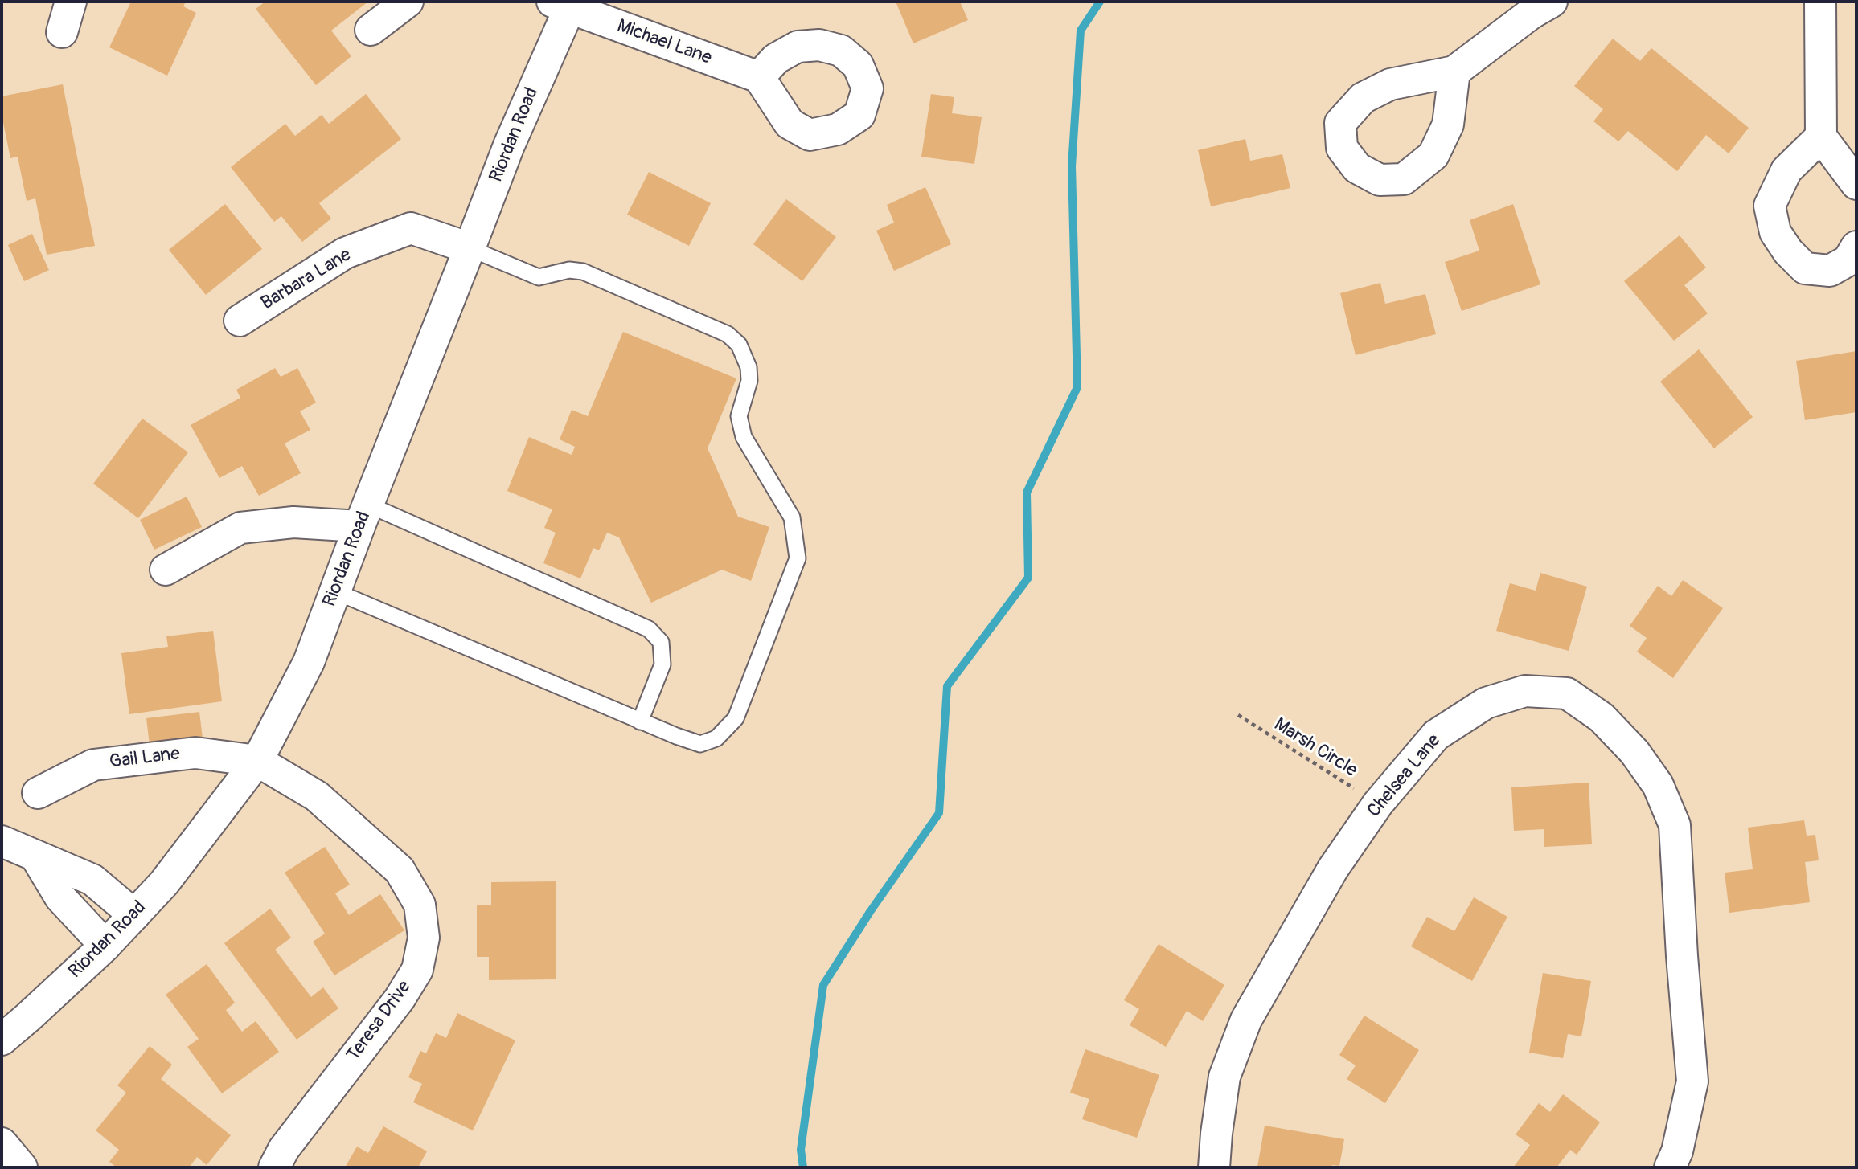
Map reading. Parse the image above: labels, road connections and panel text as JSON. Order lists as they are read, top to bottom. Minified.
{"streets":{"street":["Michael Lane","Riordan Road","Barbara Lane","Gail Lane","Chelsea Lane","Teresa Drive"],"path":["Marsh Circle"]},"crossings":[["Michael Lane","Riordan Road"],["Riordan Road","Barbara Lane"],["Riordan Road","Gail Lane"],["Riordan Road","Teresa Drive"],["Marsh Circle","Chelsea Lane"],["Gail Lane","Teresa Drive"]]}
